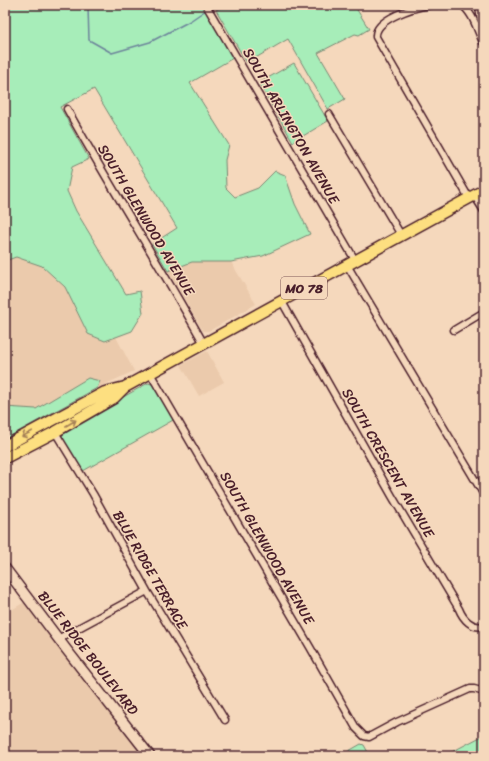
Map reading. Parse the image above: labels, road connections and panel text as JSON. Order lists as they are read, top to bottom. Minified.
{"streets":{"main road":["MO 78","BLUE RIDGE BOULEVARD"],"street":["SOUTH ARLINGTON AVENUE","SOUTH GLENWOOD AVENUE","SOUTH CRESCENT AVENUE","BLUE RIDGE TERRACE"]},"crossings":[["SOUTH ARLINGTON AVENUE","MO 78"],["SOUTH GLENWOOD AVENUE","MO 78"],["MO 78","SOUTH CRESCENT AVENUE"],["MO 78","BLUE RIDGE TERRACE"]]}
